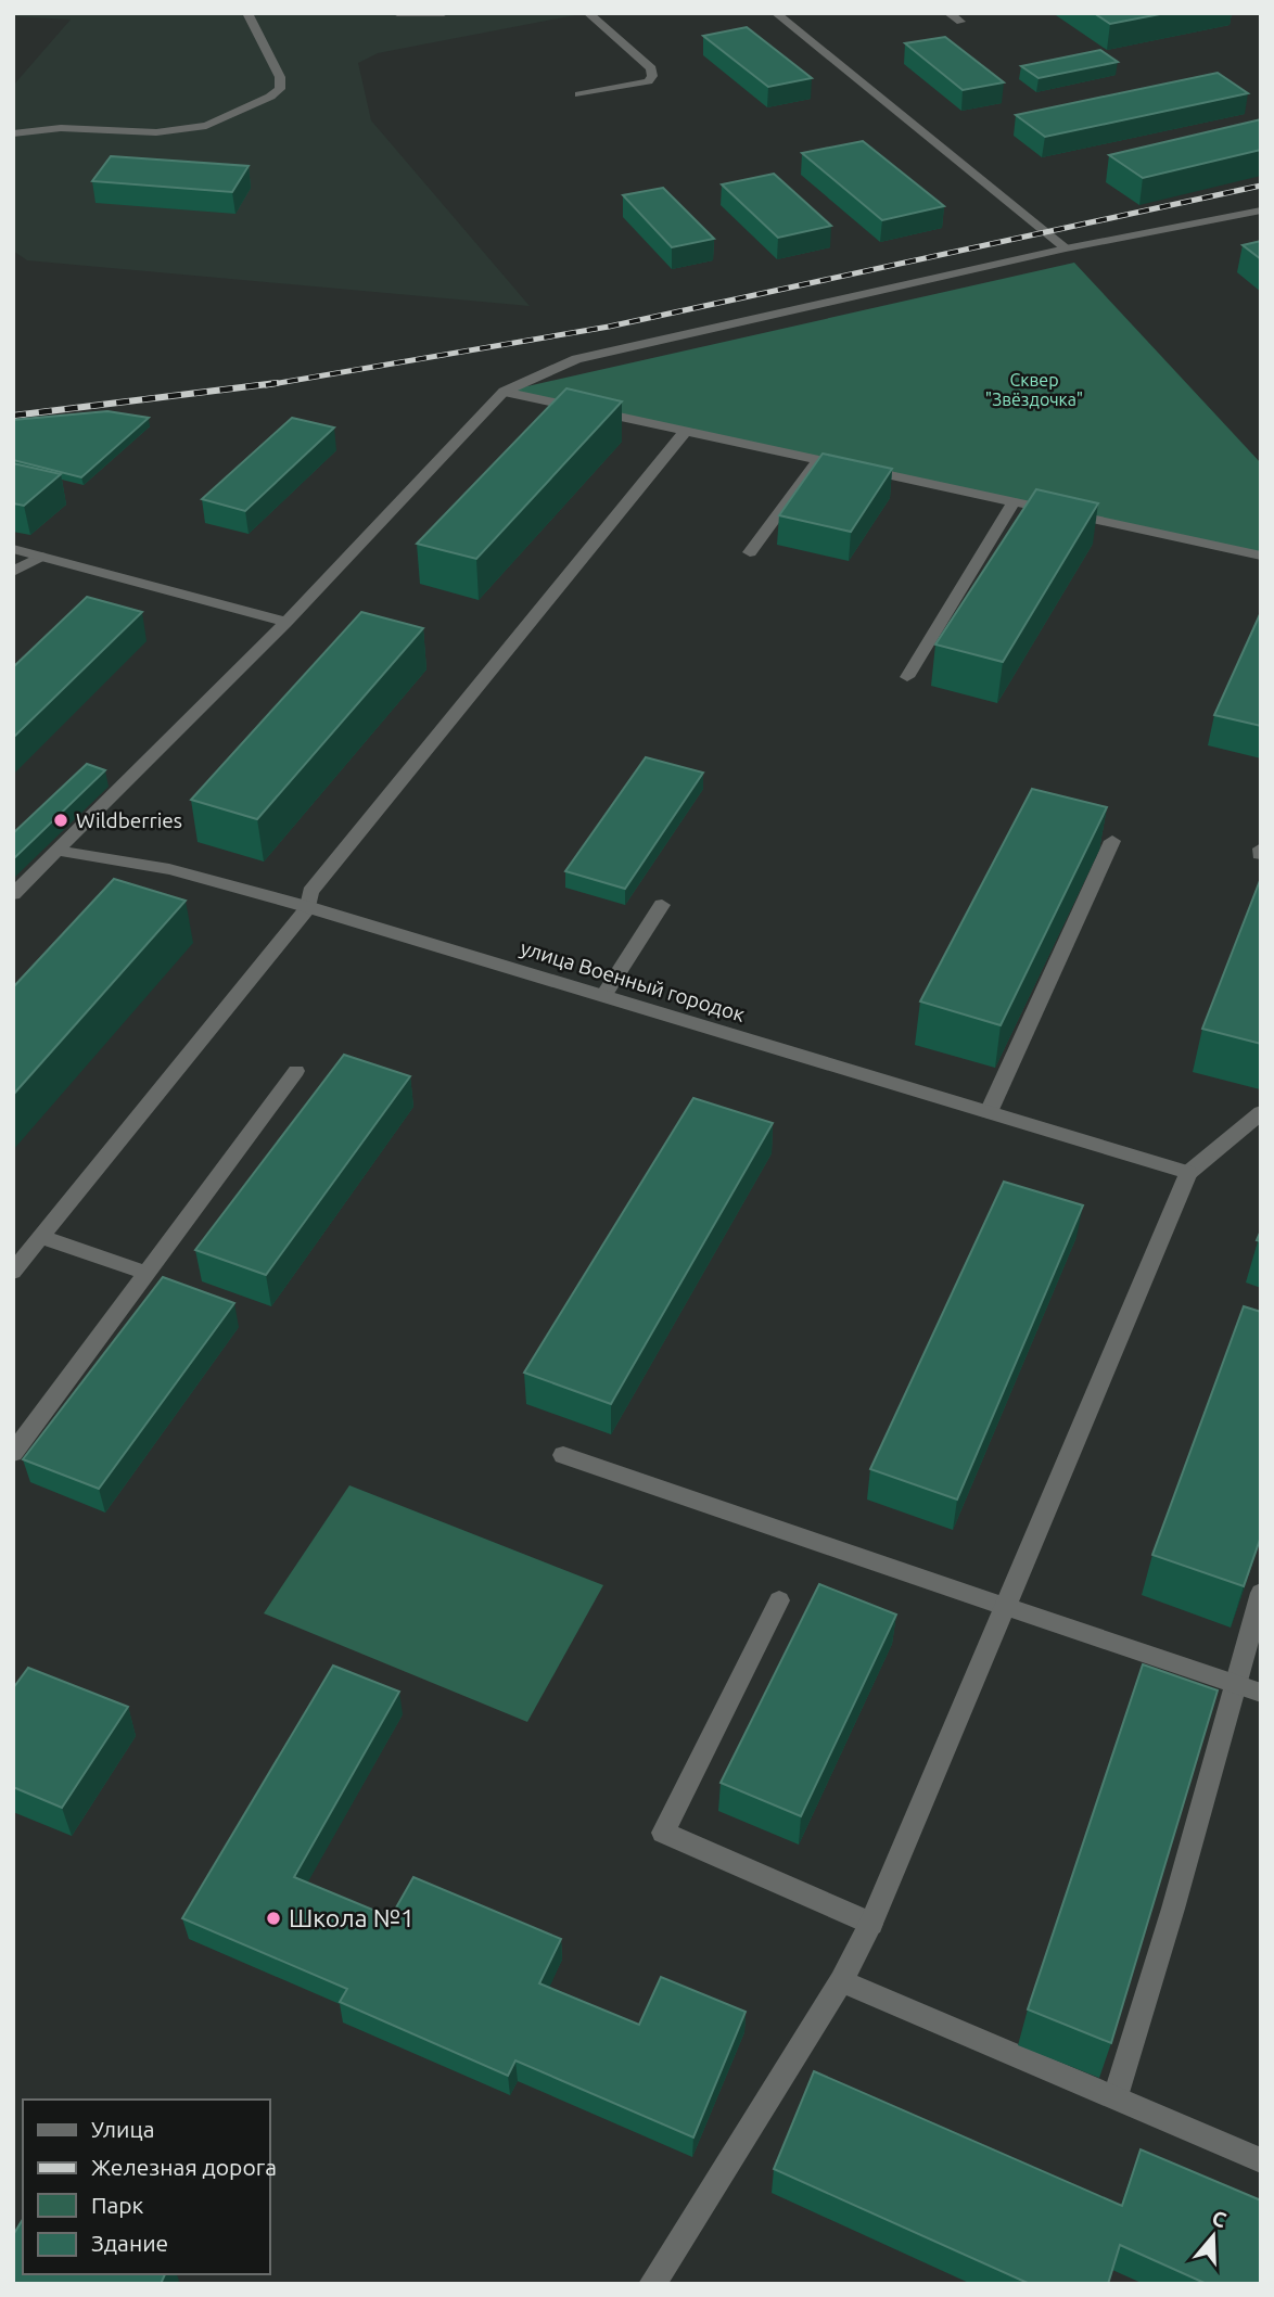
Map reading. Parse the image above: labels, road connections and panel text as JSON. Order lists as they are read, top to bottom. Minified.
{"streets":{"street":["улица Военный городок"]},"parks":["Сквер \"Звёздочка\""],"places":["Wildberries","Школа №1"],"legend":["Улица","Железная дорога","Парк","Здание"],"north":"top"}
